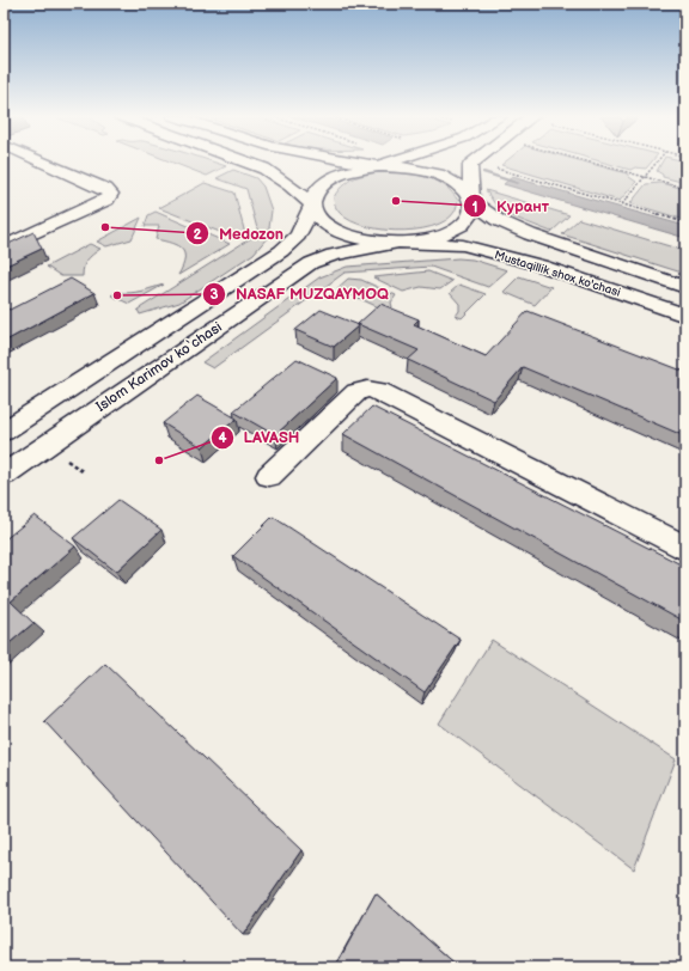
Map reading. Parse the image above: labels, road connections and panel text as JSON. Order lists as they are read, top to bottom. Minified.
{"streets":{"main road":["Mustaqillik shox ko'chasi","Islom Karimov ko‘chasi"]},"crossings":[["Mustaqillik shox ko'chasi","Islom Karimov ko‘chasi"]],"places":["Курант","Medozon","NASAF MUZQAYMOQ","LAVASH"]}
